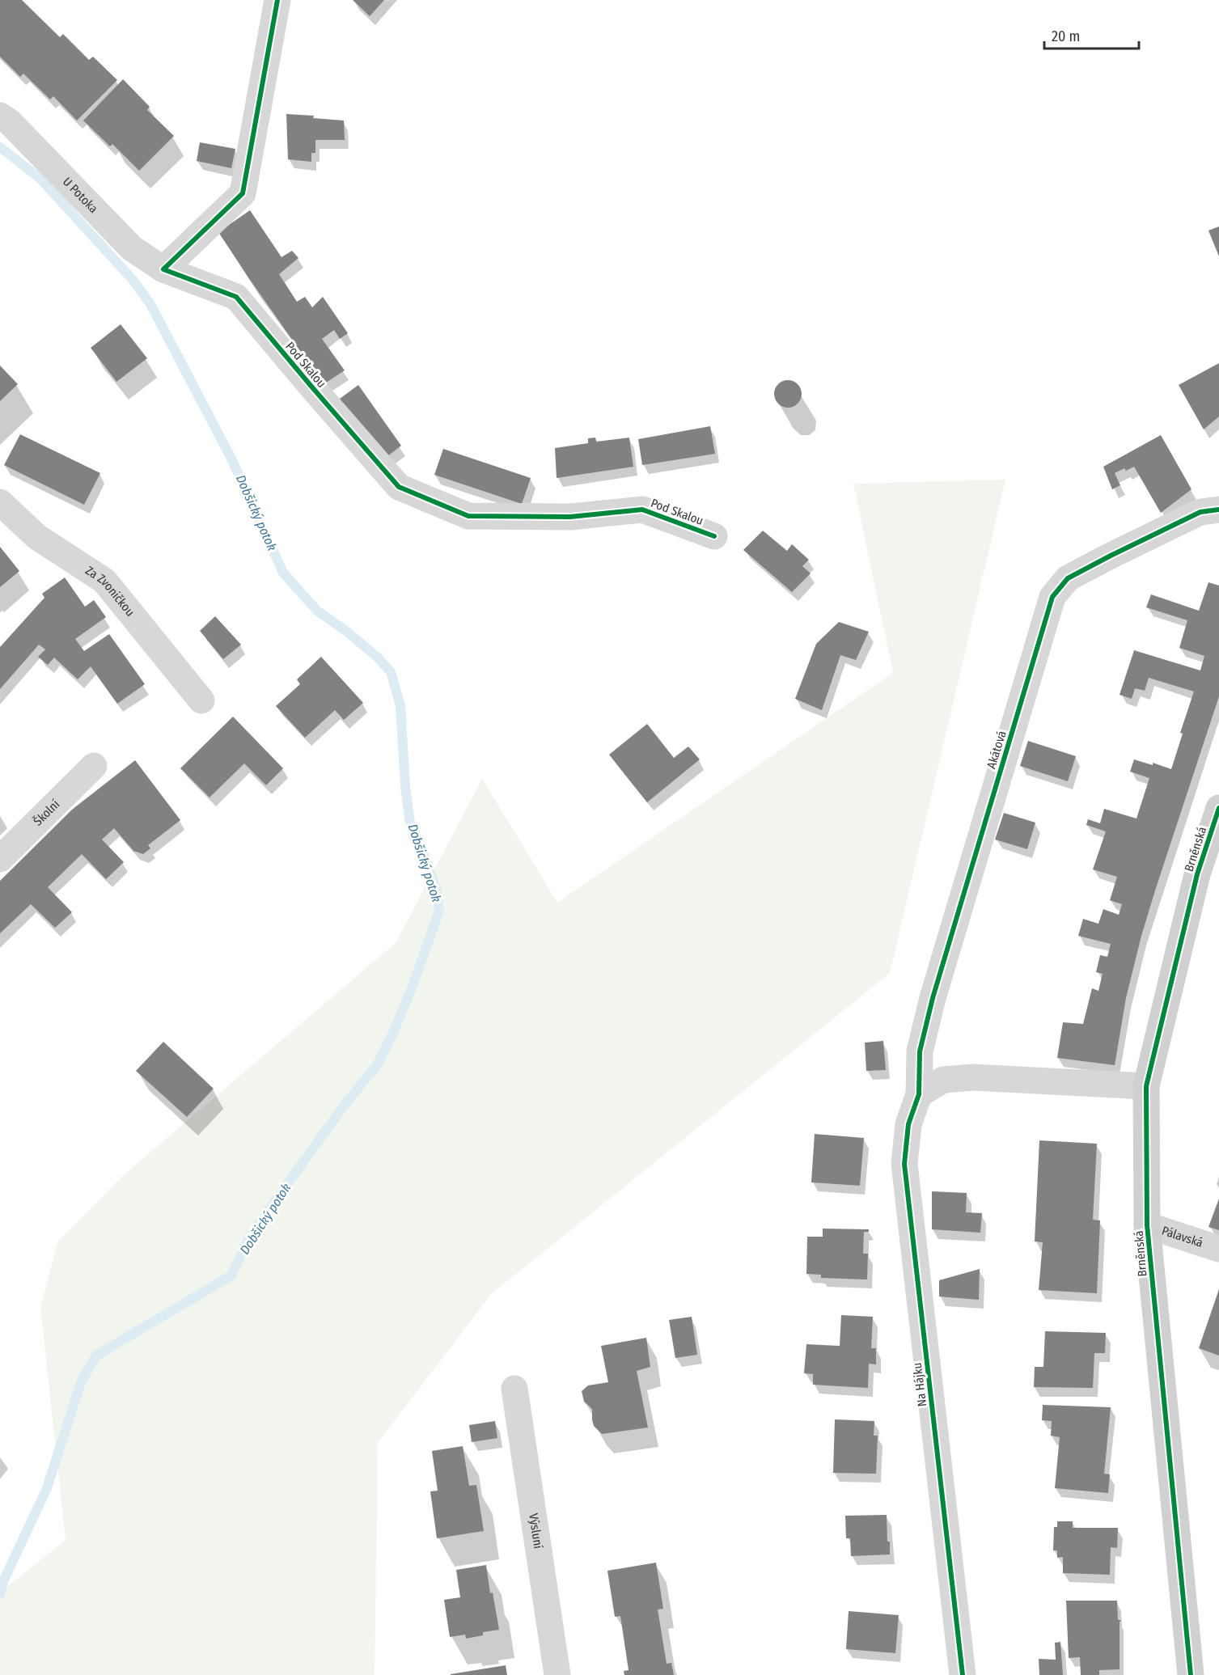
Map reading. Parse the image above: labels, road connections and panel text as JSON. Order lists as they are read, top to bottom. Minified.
{"streets":{"main road":["Brněnská"],"street":["U Potoka","Pod Skalou","Za Zvoničkou","Akátová","Školní","Pálavská","Na Hájku","Výsluní"]},"crossings":[["U Potoka","Pod Skalou"],["Akátová","Na Hájku"],["Brněnská","Pálavská"]],"water":["Dobšický potok"],"scale_bar":"20 m"}
